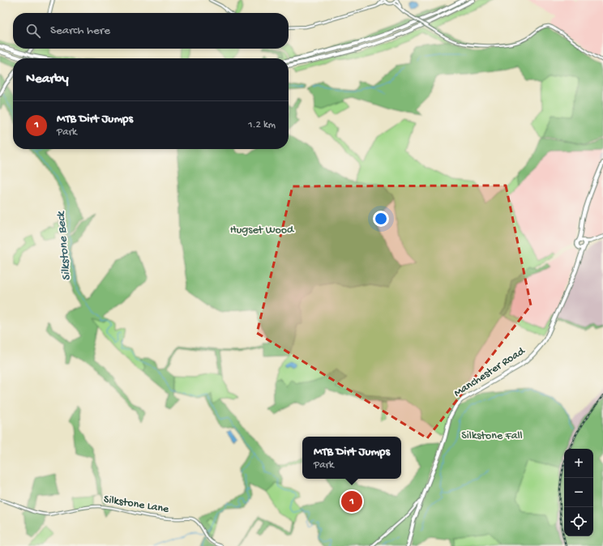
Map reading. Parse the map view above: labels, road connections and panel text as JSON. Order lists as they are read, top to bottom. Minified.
{"streets":{"highway":["Manchester Road"],"street":["Silkstone Lane"]},"water":["Silkstone Beck"],"parks":["Hugset Wood","Silkstone Fall"],"page":{"search":"Search here","heading":"Nearby","list":[{"mark":"1","name":"MTB Dirt Jumps","note":"Park","value":"1.2 km"}],"popup":["MTB Dirt Jumps","Park"],"map_buttons":["+","−"],"pins":"1"}}
